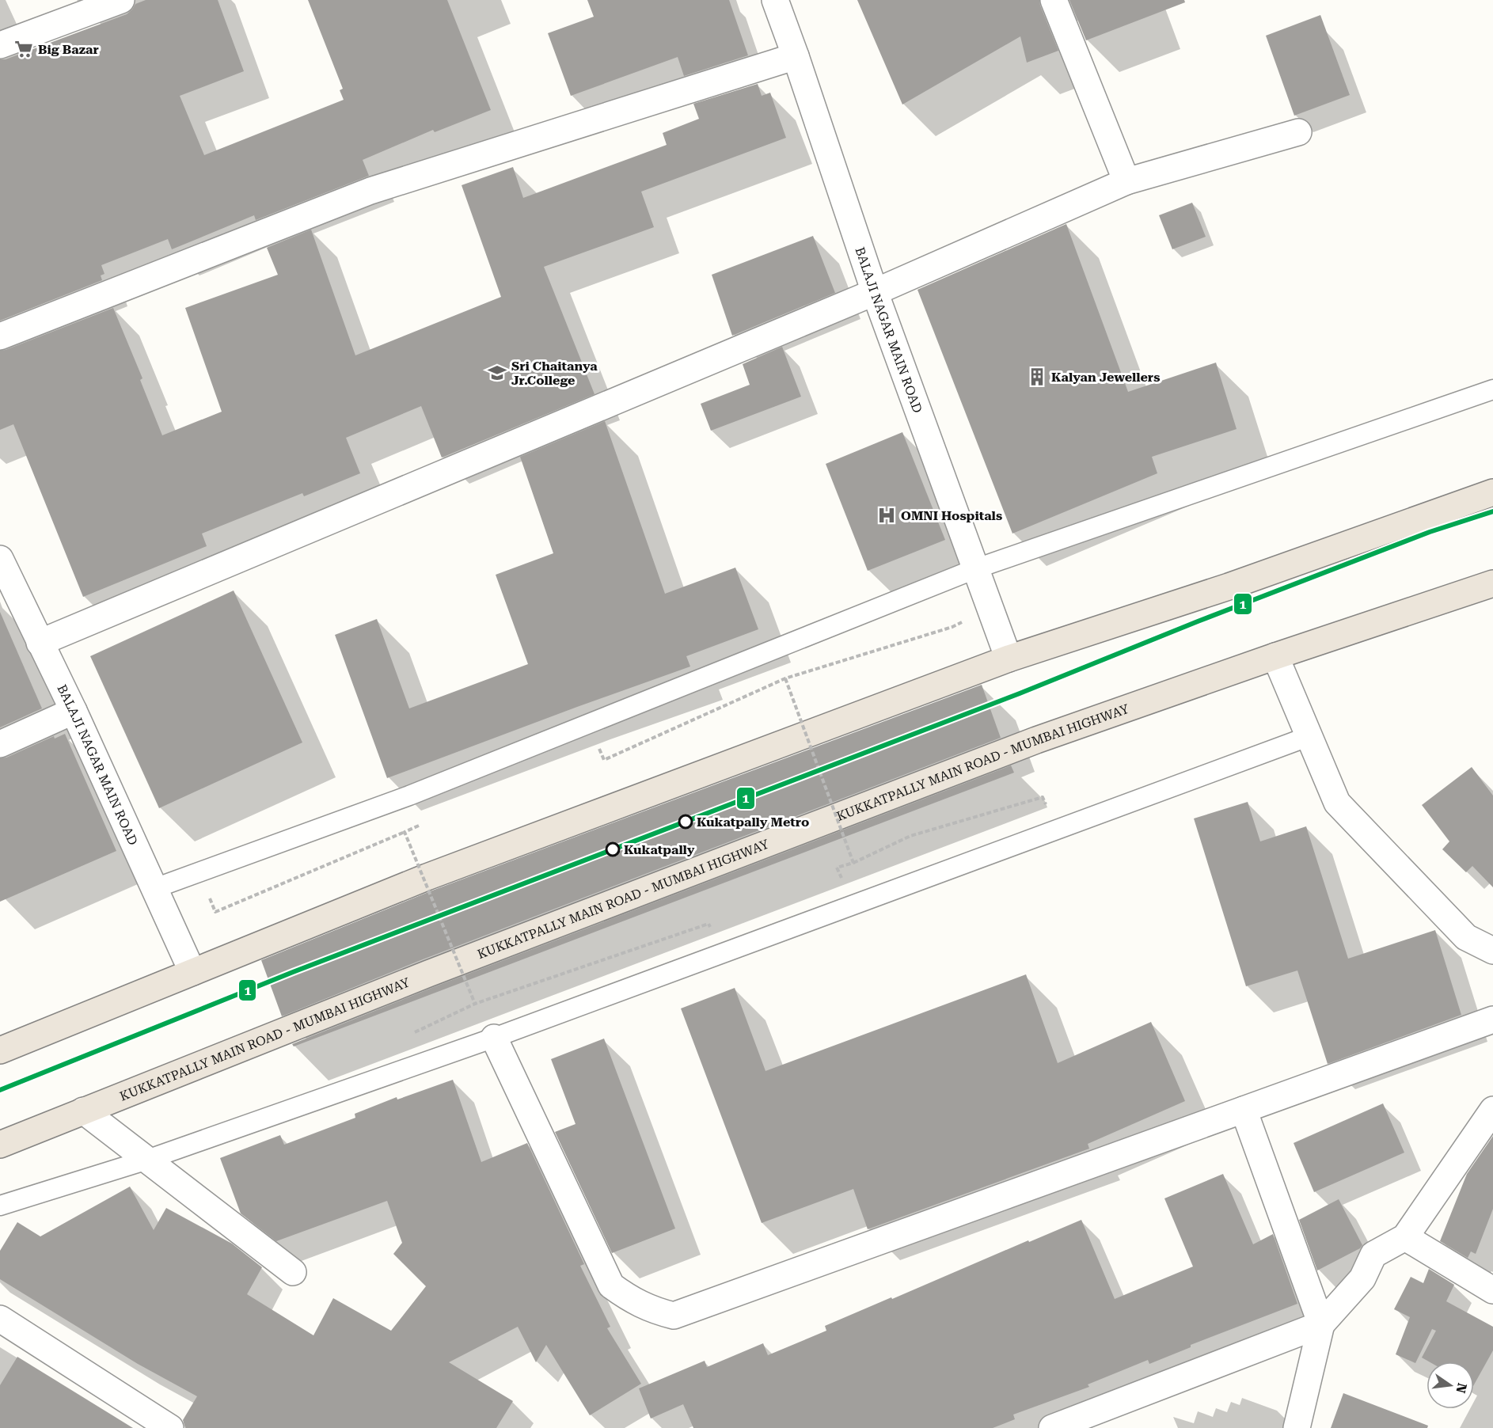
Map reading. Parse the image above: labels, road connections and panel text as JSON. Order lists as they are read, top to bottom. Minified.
{"streets":{"highway":["KUKKATPALLY MAIN ROAD - MUMBAI HIGHWAY"],"street":["BALAJI NAGAR MAIN ROAD"]},"places":{"supermarket":["Big Bazar"],"school or university":["Sri Chaitanya Jr.College"],"building":["Kalyan Jewellers"],"hospital":["OMNI Hospitals"],"other":["Kukatpally Metro","Kukatpally"]},"lines":["transit line 1"],"north":"right"}
